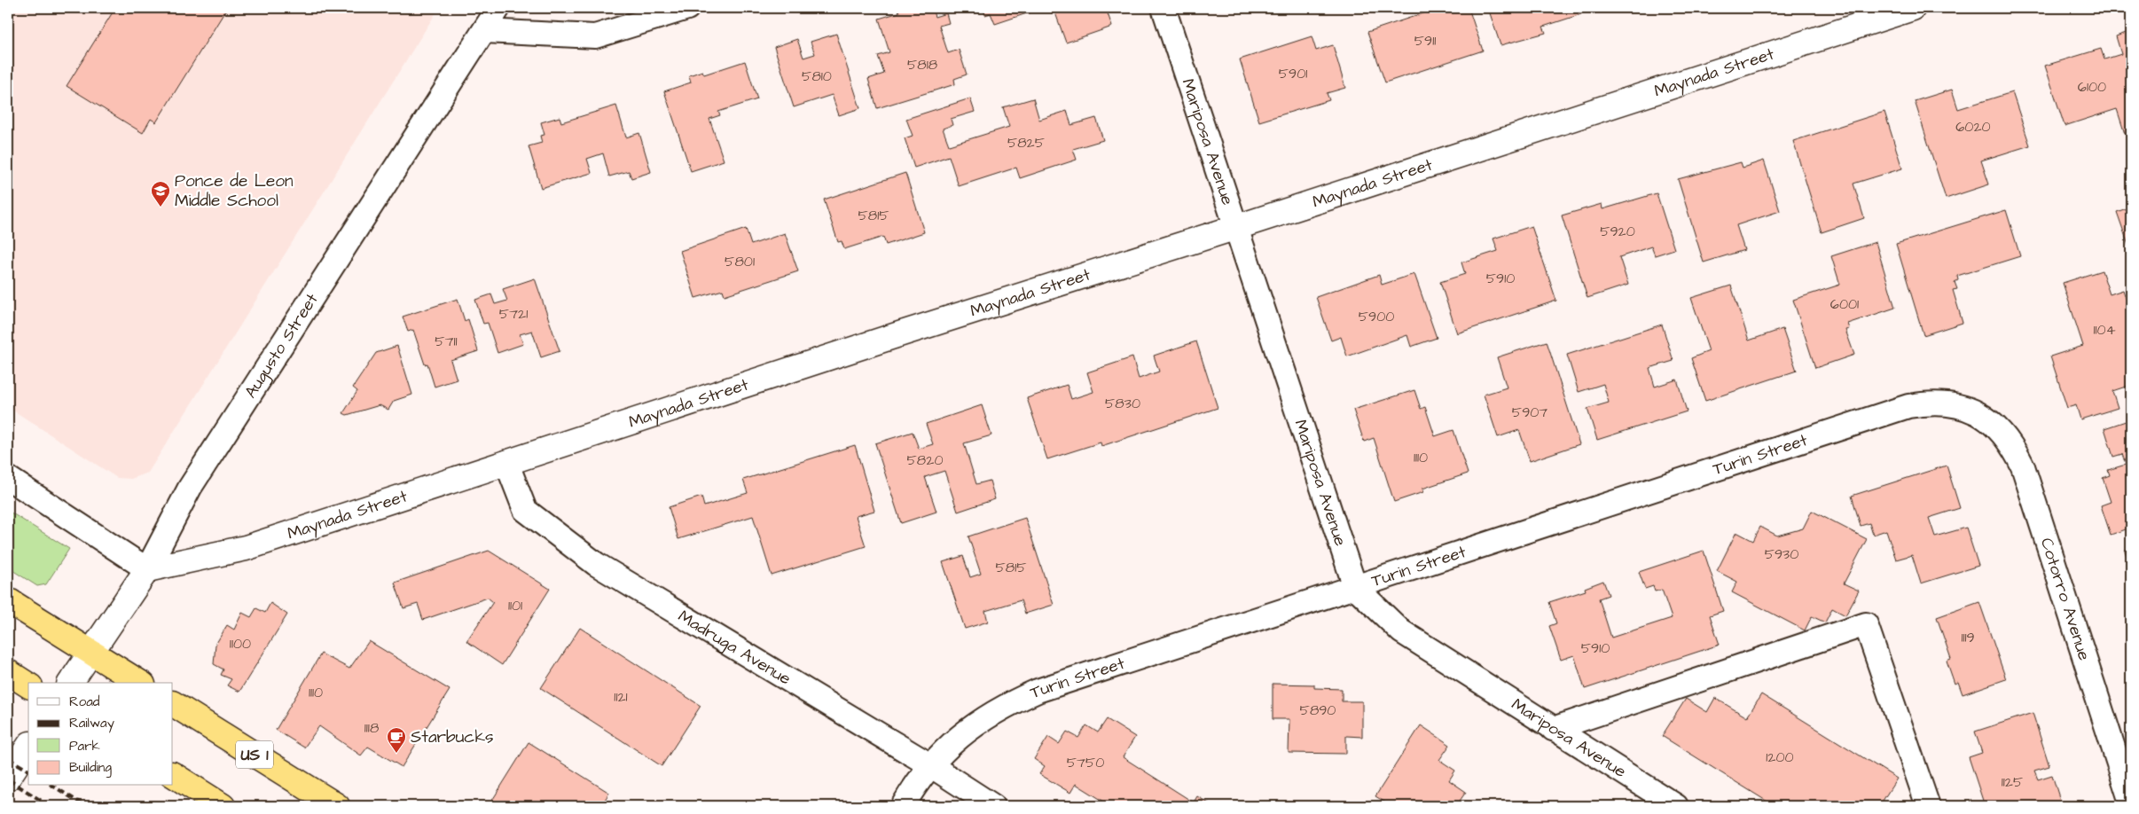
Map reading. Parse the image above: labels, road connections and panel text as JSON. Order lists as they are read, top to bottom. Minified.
{"streets":{"highway":["US 1"],"street":["Maynada Street","Mariposa Avenue","Augusto Street","Turin Street","Cotorro Avenue","Madruga Avenue"]},"crossings":[["Maynada Street","Mariposa Avenue"],["Maynada Street","Augusto Street"],["Maynada Street","Madruga Avenue"],["Mariposa Avenue","Turin Street"],["Turin Street","Cotorro Avenue"],["Turin Street","Madruga Avenue"]],"places":{"school or university":["Ponce de Leon Middle School"],"cafe":["Starbucks"]},"house_numbers":["5911","5818","5901","5810","6100","6020","5825","5815","5920","5801","5910","6001","5721","5900","1104","5711","5830","5907","1110","5820","5930","5815","1101","1119","1100","5910","1110","1121","5890","1118","1200","5750","1125"],"legend":["Road","Railway","Park","Building"]}
